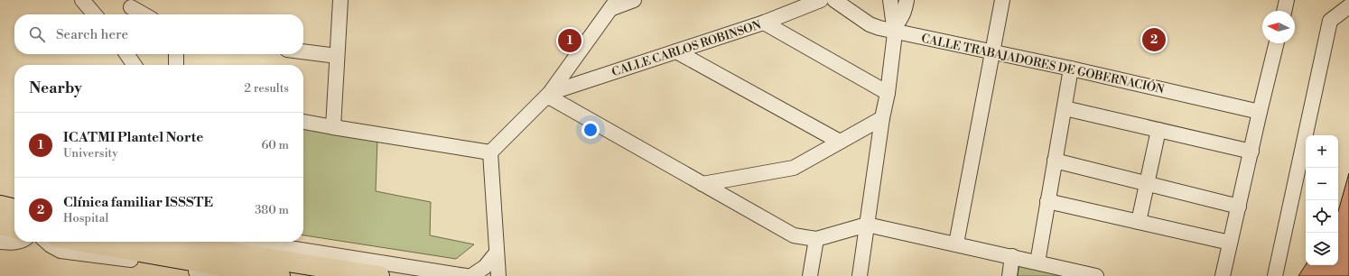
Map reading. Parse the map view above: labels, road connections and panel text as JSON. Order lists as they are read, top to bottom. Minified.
{"streets":{"street":["CALLE CARLOS ROBINSON","CALLE TRABAJADORES DE GOBERNACIÓN"]},"north":"left","page":{"search":"Search here","pins":["2","1"],"heading":["Nearby","2 results"],"list":[{"mark":"1","name":"ICATMI Plantel Norte","note":"University","value":"60 m"},{"mark":"2","name":"Clínica familiar ISSSTE","note":"Hospital","value":"380 m"}],"map_buttons":["+","−"]}}
